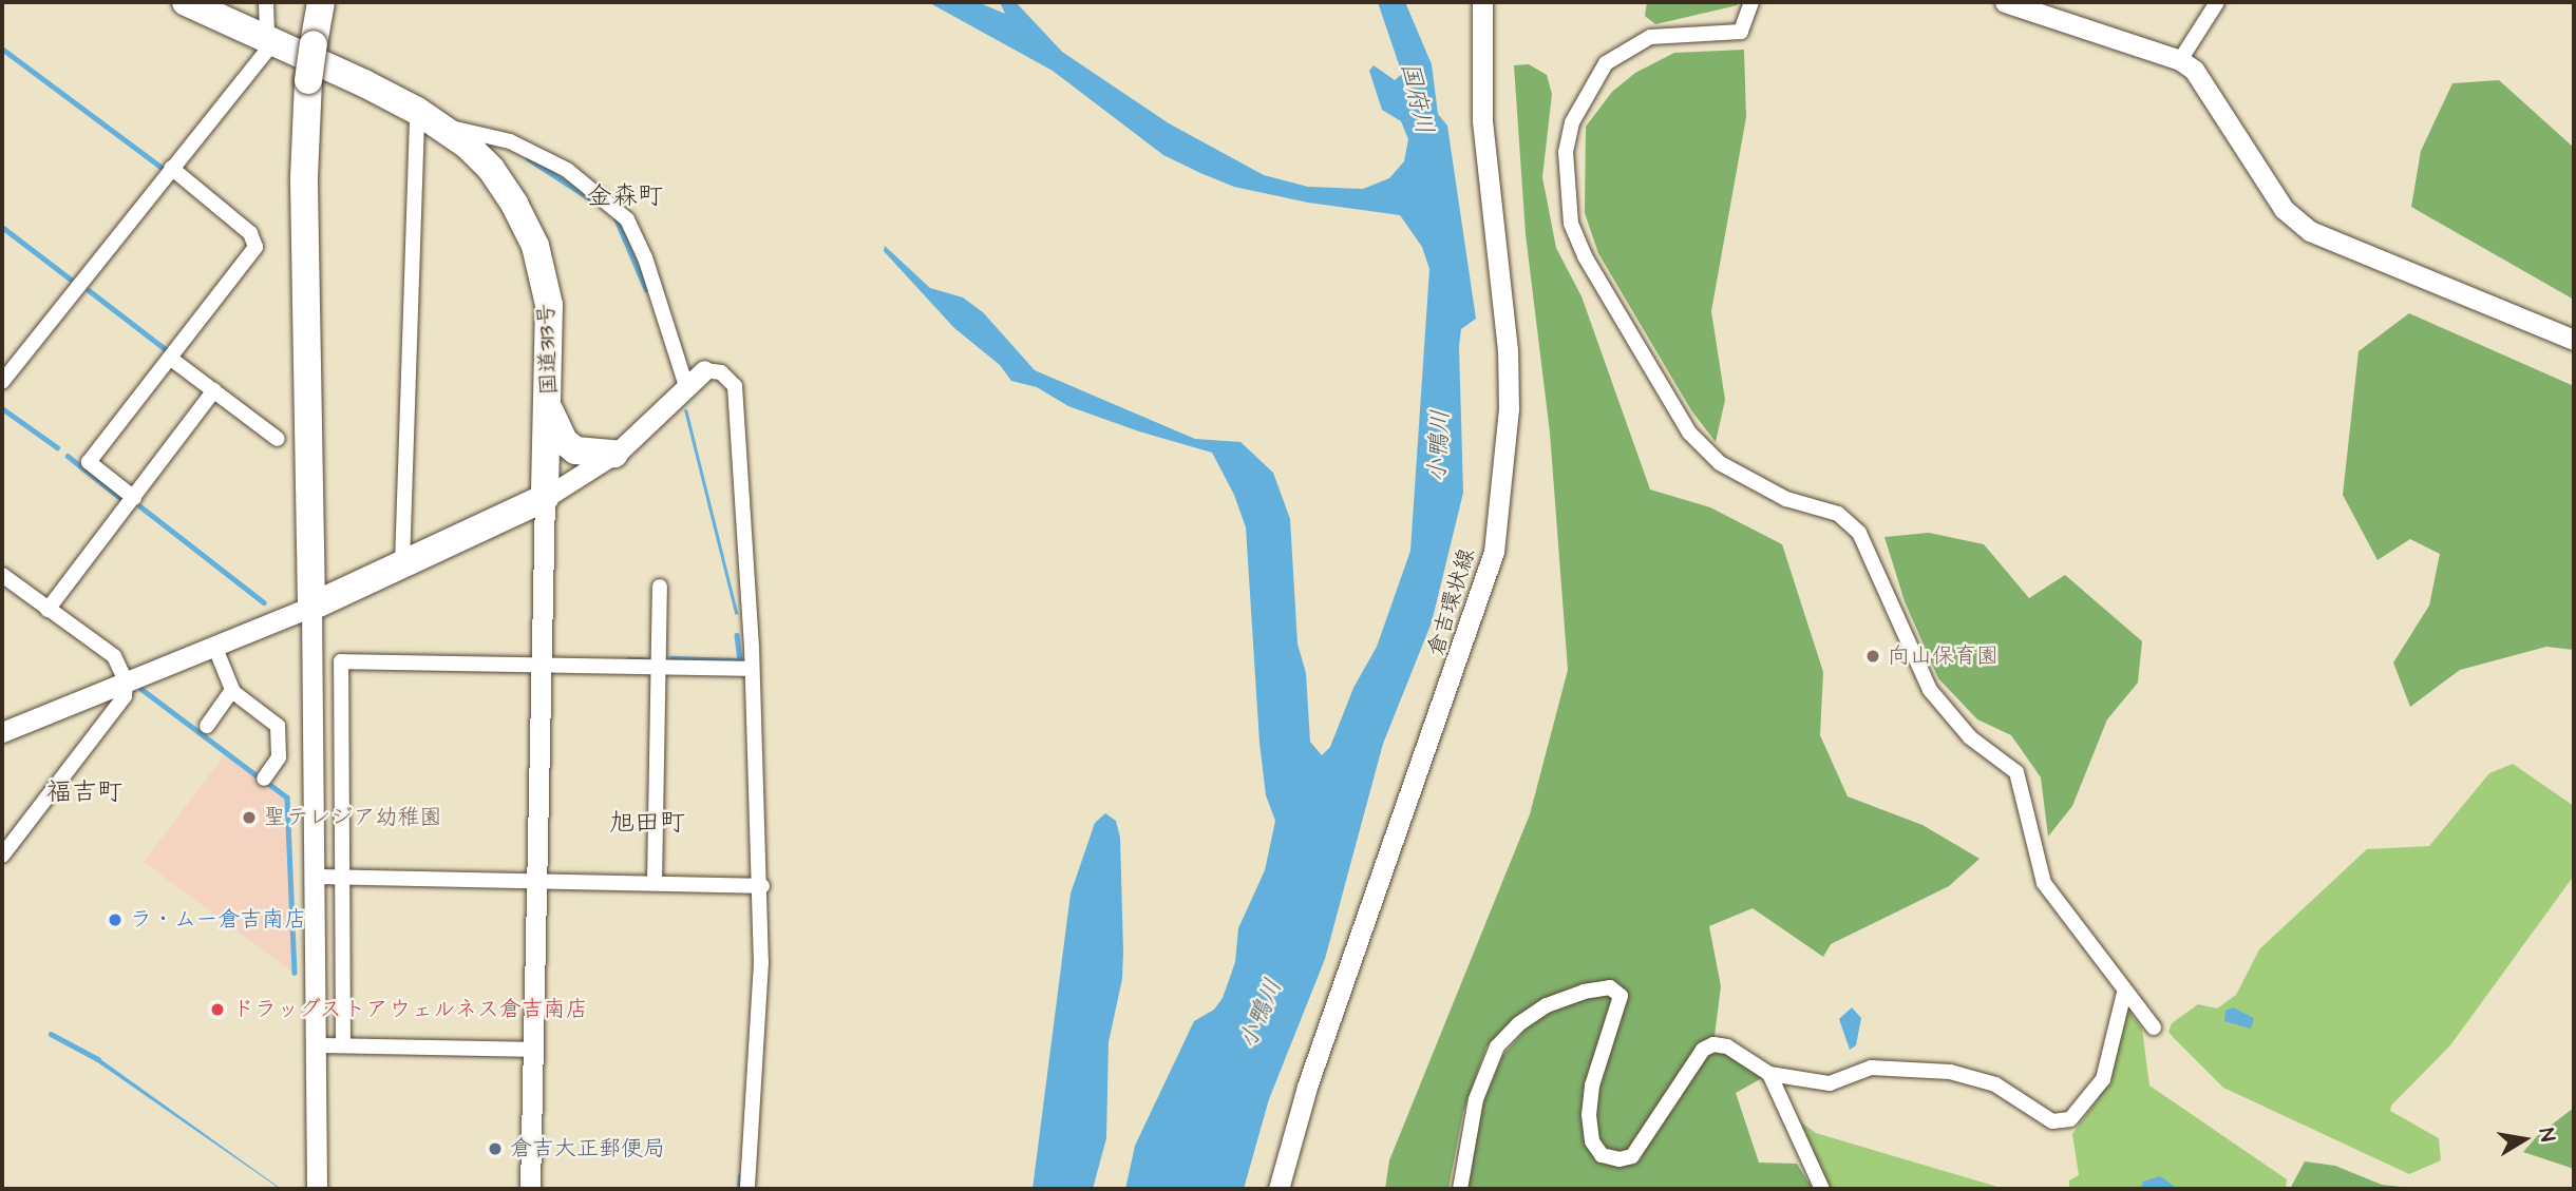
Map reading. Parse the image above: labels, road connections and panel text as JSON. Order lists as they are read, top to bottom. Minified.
{"streets":{"highway":["国道313号"],"street":["倉吉環状線"]},"districts":["金森町","福吉町","旭田町"],"water":["国府川","小鴨川"],"places":["向山保育園","聖テレジア幼稚園","ラ・ムー倉吉南店","ドラッグストアウェルネス倉吉南店","倉吉大正郵便局"],"north":"right"}
